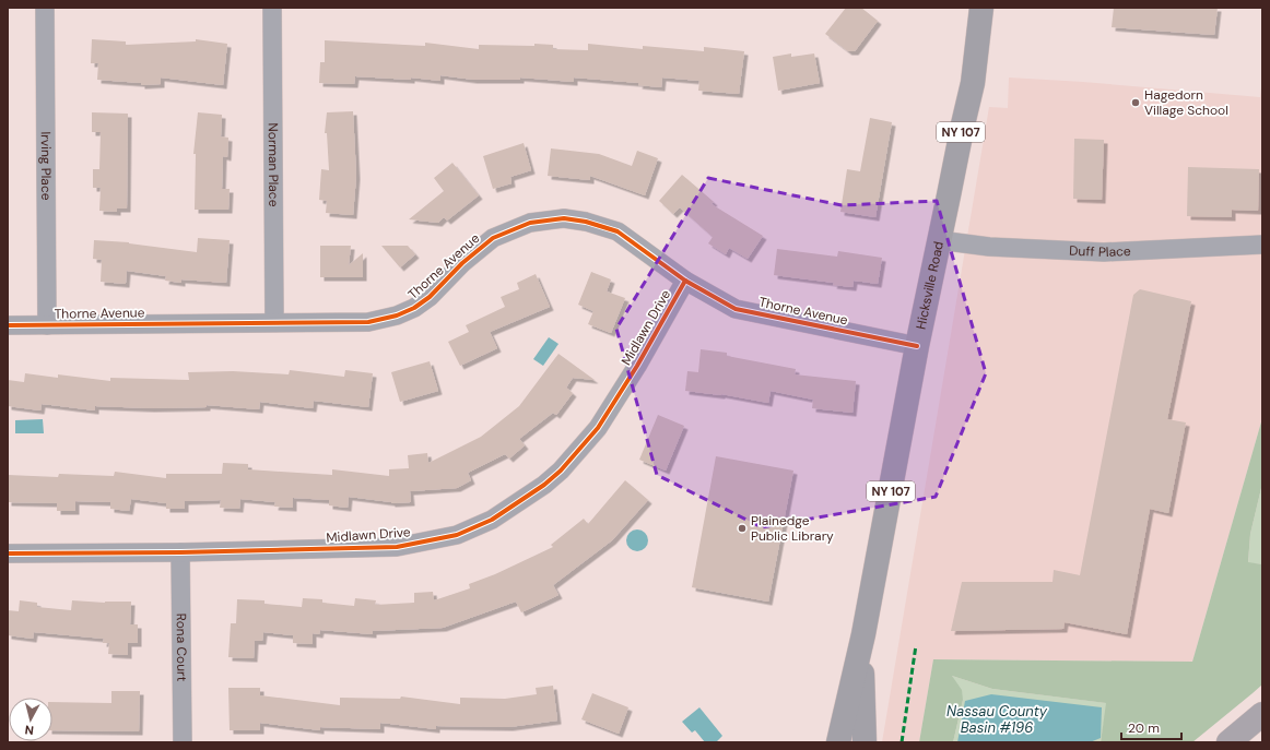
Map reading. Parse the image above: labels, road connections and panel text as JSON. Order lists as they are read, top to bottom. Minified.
{"streets":{"main road":["NY 107","Hicksville Road"],"street":["Norman Place","Irving Place","Duff Place","Thorne Avenue","Midlawn Drive","Rona Court"]},"crossings":[["Norman Place","Thorne Avenue"],["Irving Place","Thorne Avenue"],["Duff Place","Hicksville Road"],["Thorne Avenue","Hicksville Road"],["Thorne Avenue","Midlawn Drive"],["Midlawn Drive","Rona Court"]],"water":["Nassau County Basin #196"],"places":["Hagedorn Village School","Plainedge Public Library"],"scale_bar":"20 m","north":"bottom"}
